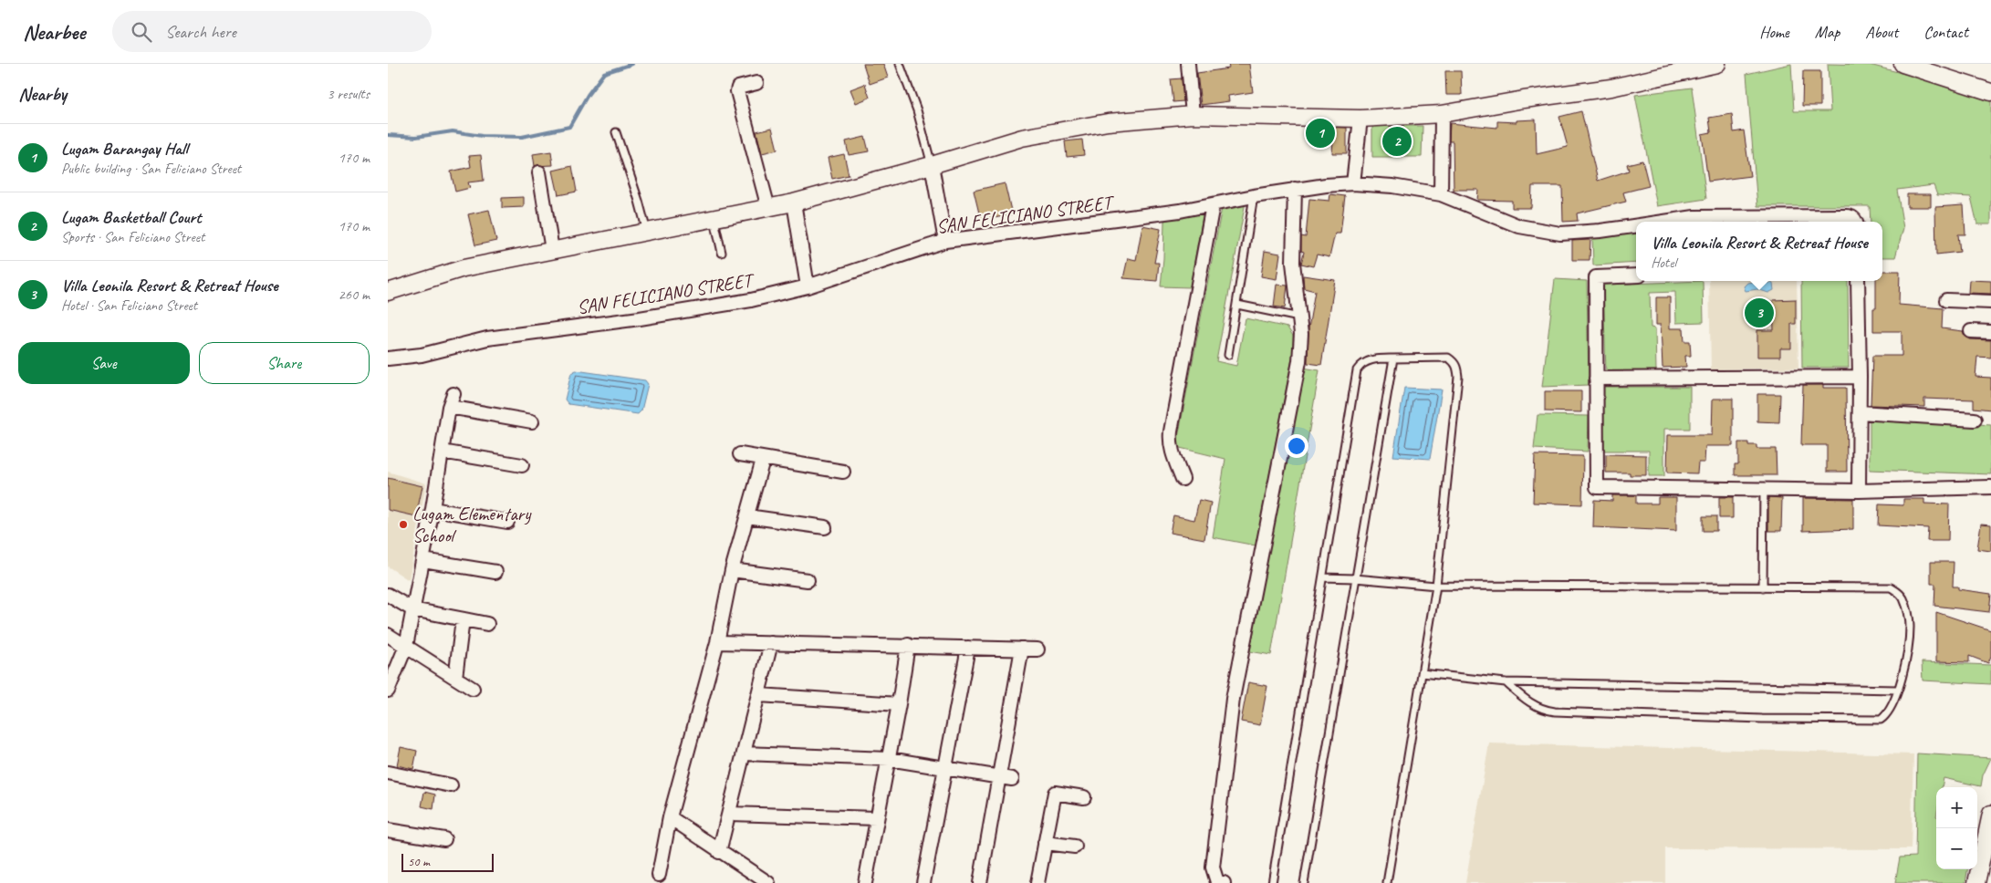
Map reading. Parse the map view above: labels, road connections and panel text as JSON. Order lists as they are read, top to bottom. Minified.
{"streets":{"street":["SAN FELICIANO STREET"]},"places":["Lugam Elementary School"],"scale_bar":"50 m","page":{"header":"Nearbee","search":"Search here","nav":["Home","Map","About","Contact"],"heading":["Nearby","3 results"],"pins":["1","2","3"],"list":[{"mark":"1","name":"Lugam Barangay Hall","note":"Public building · San Feliciano Street","value":"170 m"},{"mark":"2","name":"Lugam Basketball Court","note":"Sports · San Feliciano Street","value":"170 m"},{"mark":"3","name":"Villa Leonila Resort & Retreat House","note":"Hotel · San Feliciano Street","value":"260 m"}],"popup":["Villa Leonila Resort & Retreat House","Hotel"],"buttons":["Save","Share"],"map_buttons":["+","−"],"scale":"50 m"}}
